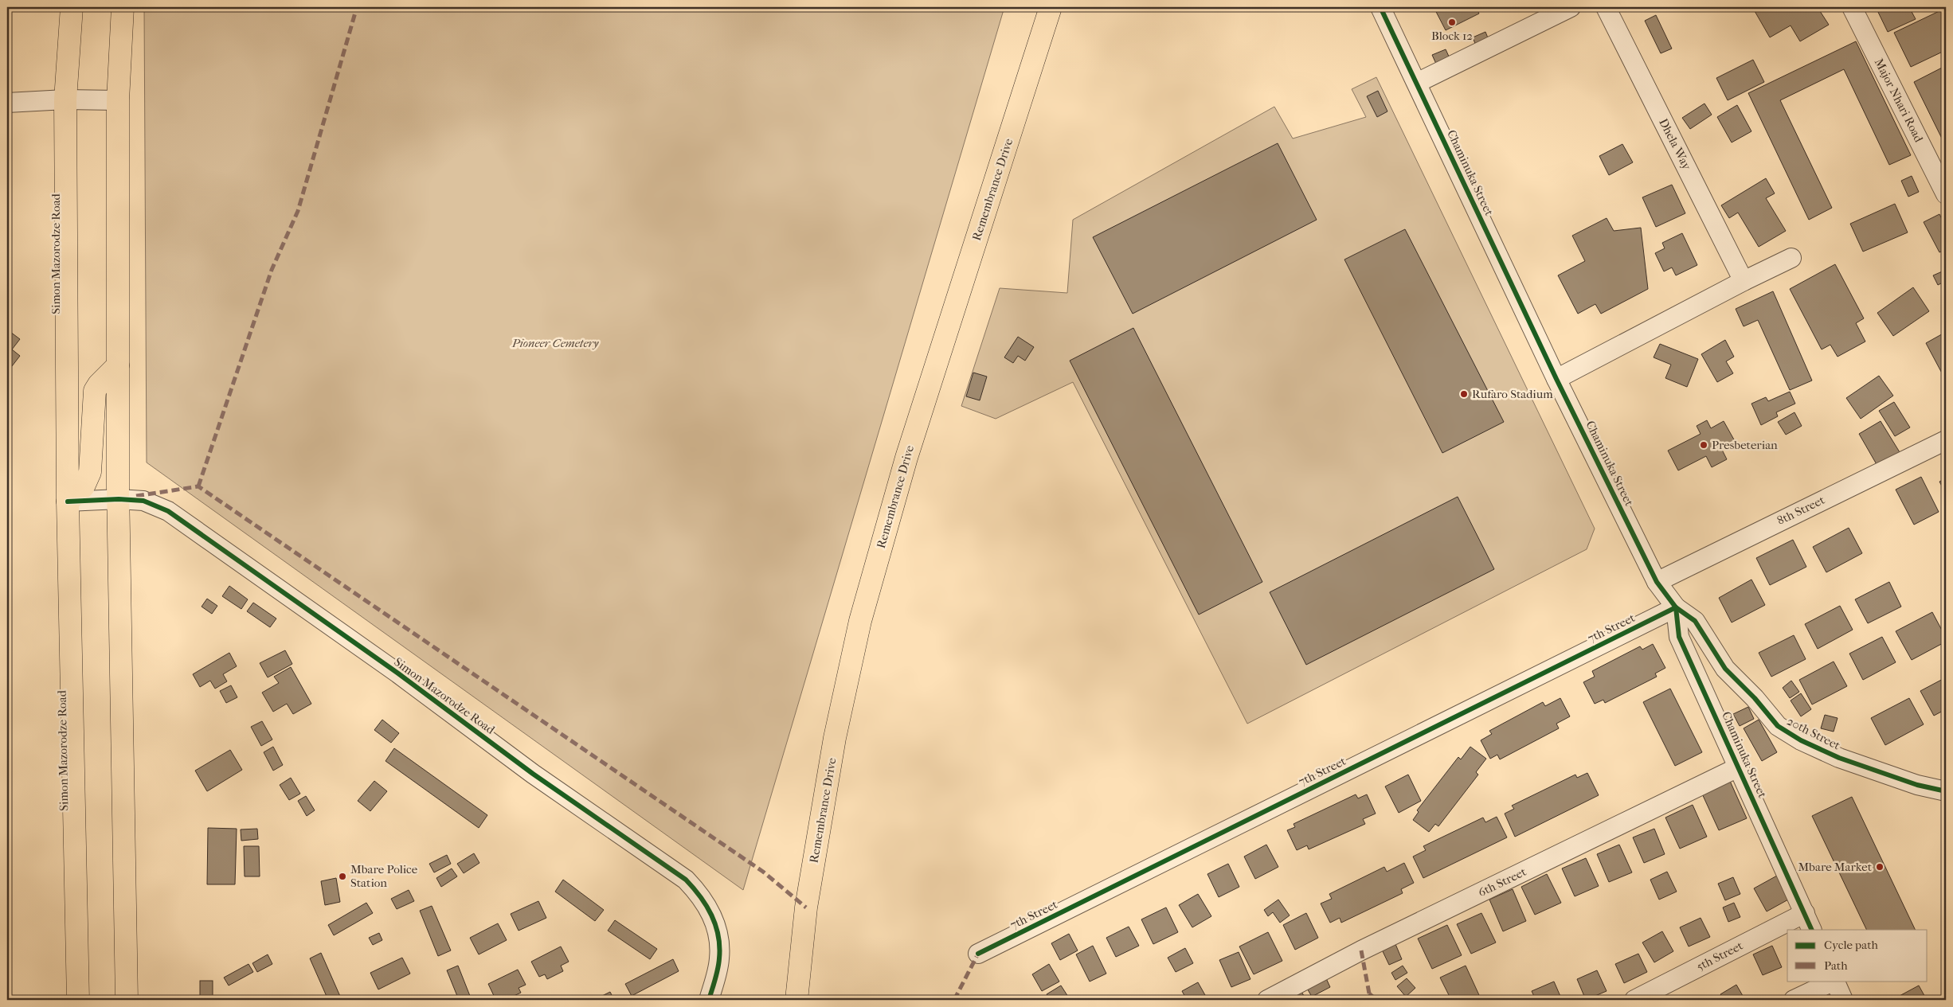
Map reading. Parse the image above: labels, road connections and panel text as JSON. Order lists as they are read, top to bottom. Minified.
{"streets":{"main road":["Remembrance Drive","Simon Mazorodze Road"],"street":["Major Nhari Road","Dhela Way","Chaminuka Street","8th Street","7th Street","20th Street","6th Street","5th Street"]},"crossings":[["Chaminuka Street","8th Street"],["Chaminuka Street","7th Street"],["Chaminuka Street","20th Street"],["Chaminuka Street","6th Street"],["Chaminuka Street","5th Street"],["7th Street","20th Street"]],"parks":["Pioneer Cemetery"],"places":["Block 12","Rufaro Stadium","Presbeterian","Mbare Market","Mbare Police Station"],"legend":["Cycle path","Path"]}
